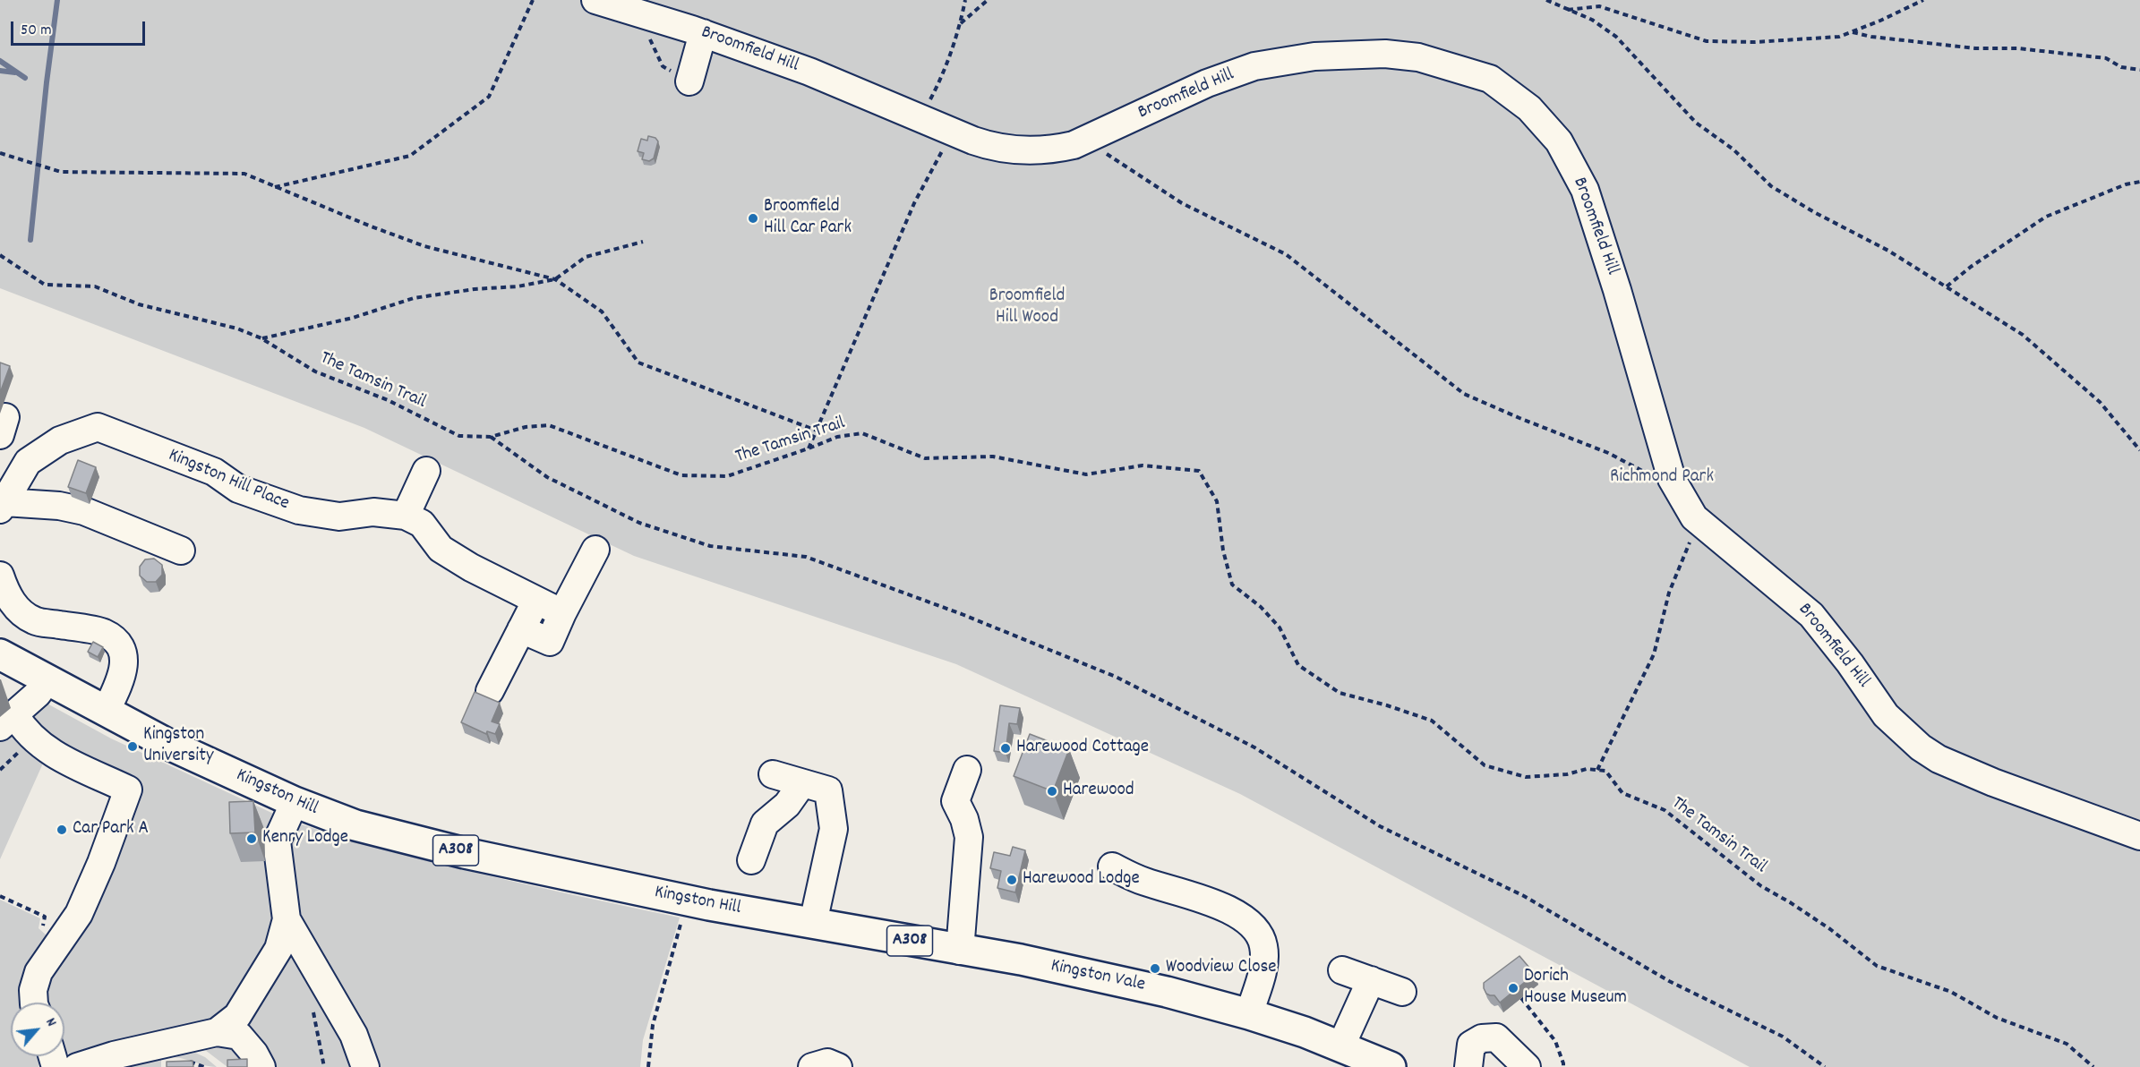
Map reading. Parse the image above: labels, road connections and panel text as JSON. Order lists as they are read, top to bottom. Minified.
{"streets":{"main road":["Kingston Hill","A308","Kingston Vale"],"street":["Broomfield Hill","Kingston Hill Place"],"path":["The Tamsin Trail"]},"crossings":[["Kingston Hill","Kingston Vale"]],"parks":["Broomfield Hill Wood","Richmond Park"],"places":["Broomfield Hill Car Park","Kingston University","Harewood Cottage","Harewood","Car Park A","Kenry Lodge","Harewood Lodge","Woodview Close","Dorich House Museum"],"scale_bar":"50 m","north":"top right"}
